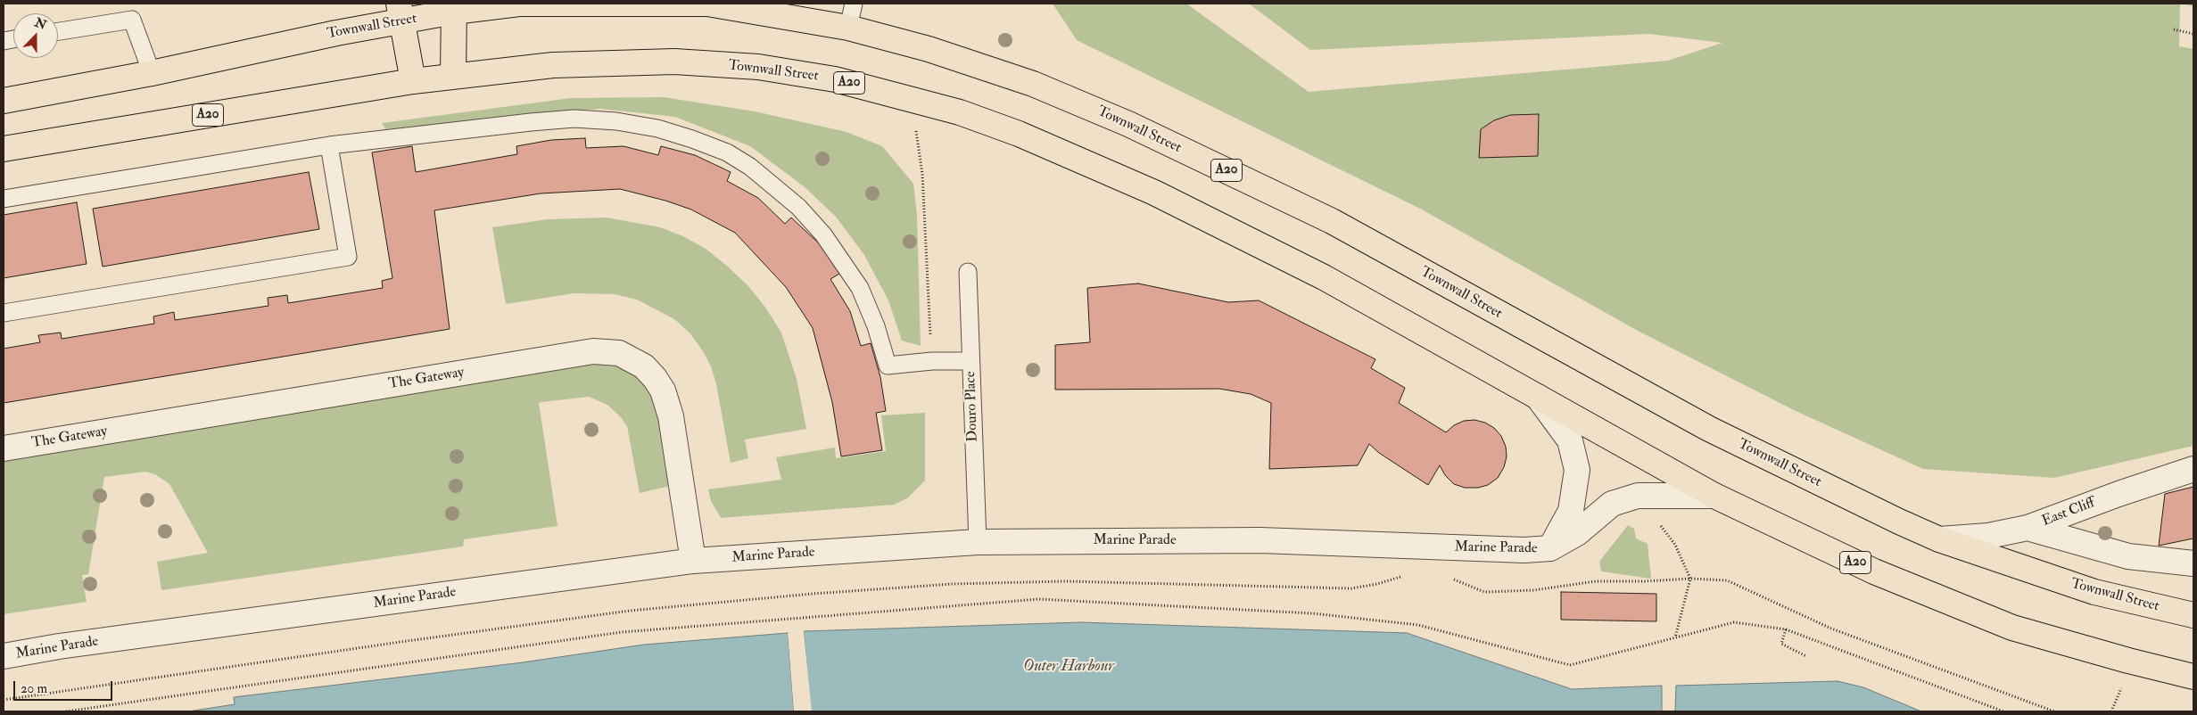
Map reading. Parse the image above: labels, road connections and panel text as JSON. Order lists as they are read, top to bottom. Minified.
{"streets":{"main road":["Townwall Street","A20"],"street":["The Gateway","East Cliff","Marine Parade"],"lane":["Douro Place"]},"crossings":[["Townwall Street","East Cliff"],["Townwall Street","Marine Parade"],["The Gateway","Marine Parade"],["Douro Place","Marine Parade"]],"water":["Outer Harbour"],"scale_bar":"20 m","north":"top"}
